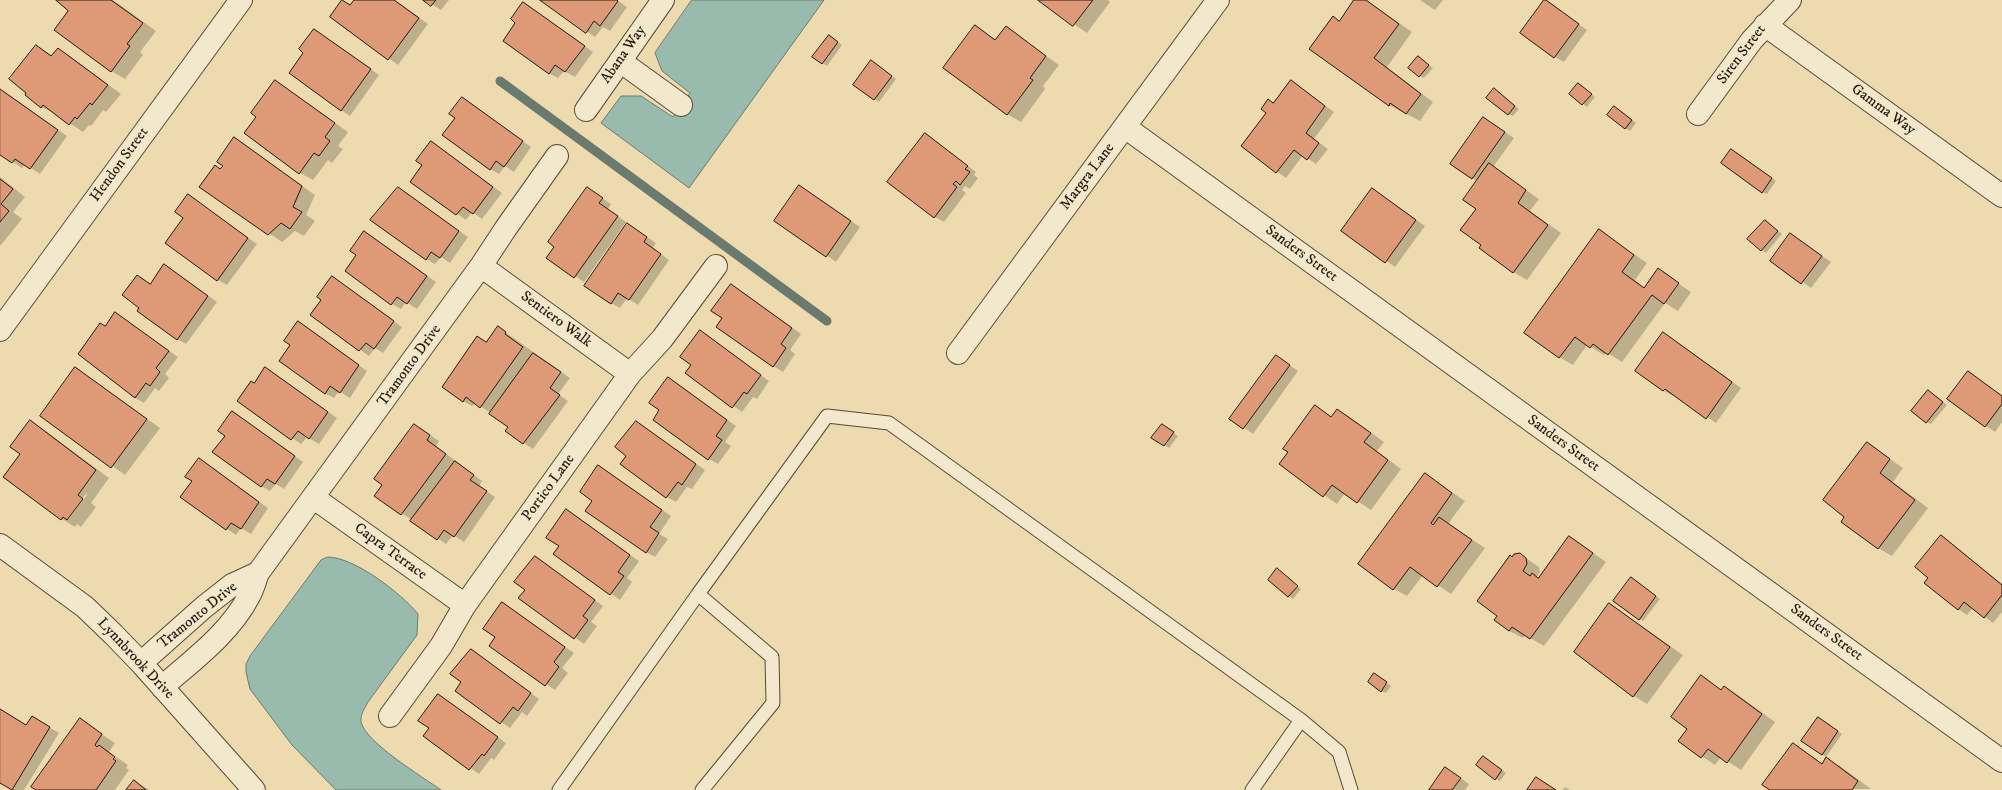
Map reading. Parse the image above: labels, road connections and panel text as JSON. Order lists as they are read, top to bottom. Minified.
{"streets":{"street":["Abana Way","Siren Street","Gamma Way","Hendon Street","Margra Lane","Sanders Street","Sentiero Walk","Tramonto Drive","Portico Lane","Capra Terrace","Lynnbrook Drive"]},"crossings":[["Siren Street","Gamma Way"],["Margra Lane","Sanders Street"],["Sentiero Walk","Tramonto Drive"],["Sentiero Walk","Portico Lane"],["Tramonto Drive","Capra Terrace"],["Tramonto Drive","Lynnbrook Drive"],["Portico Lane","Capra Terrace"]]}
